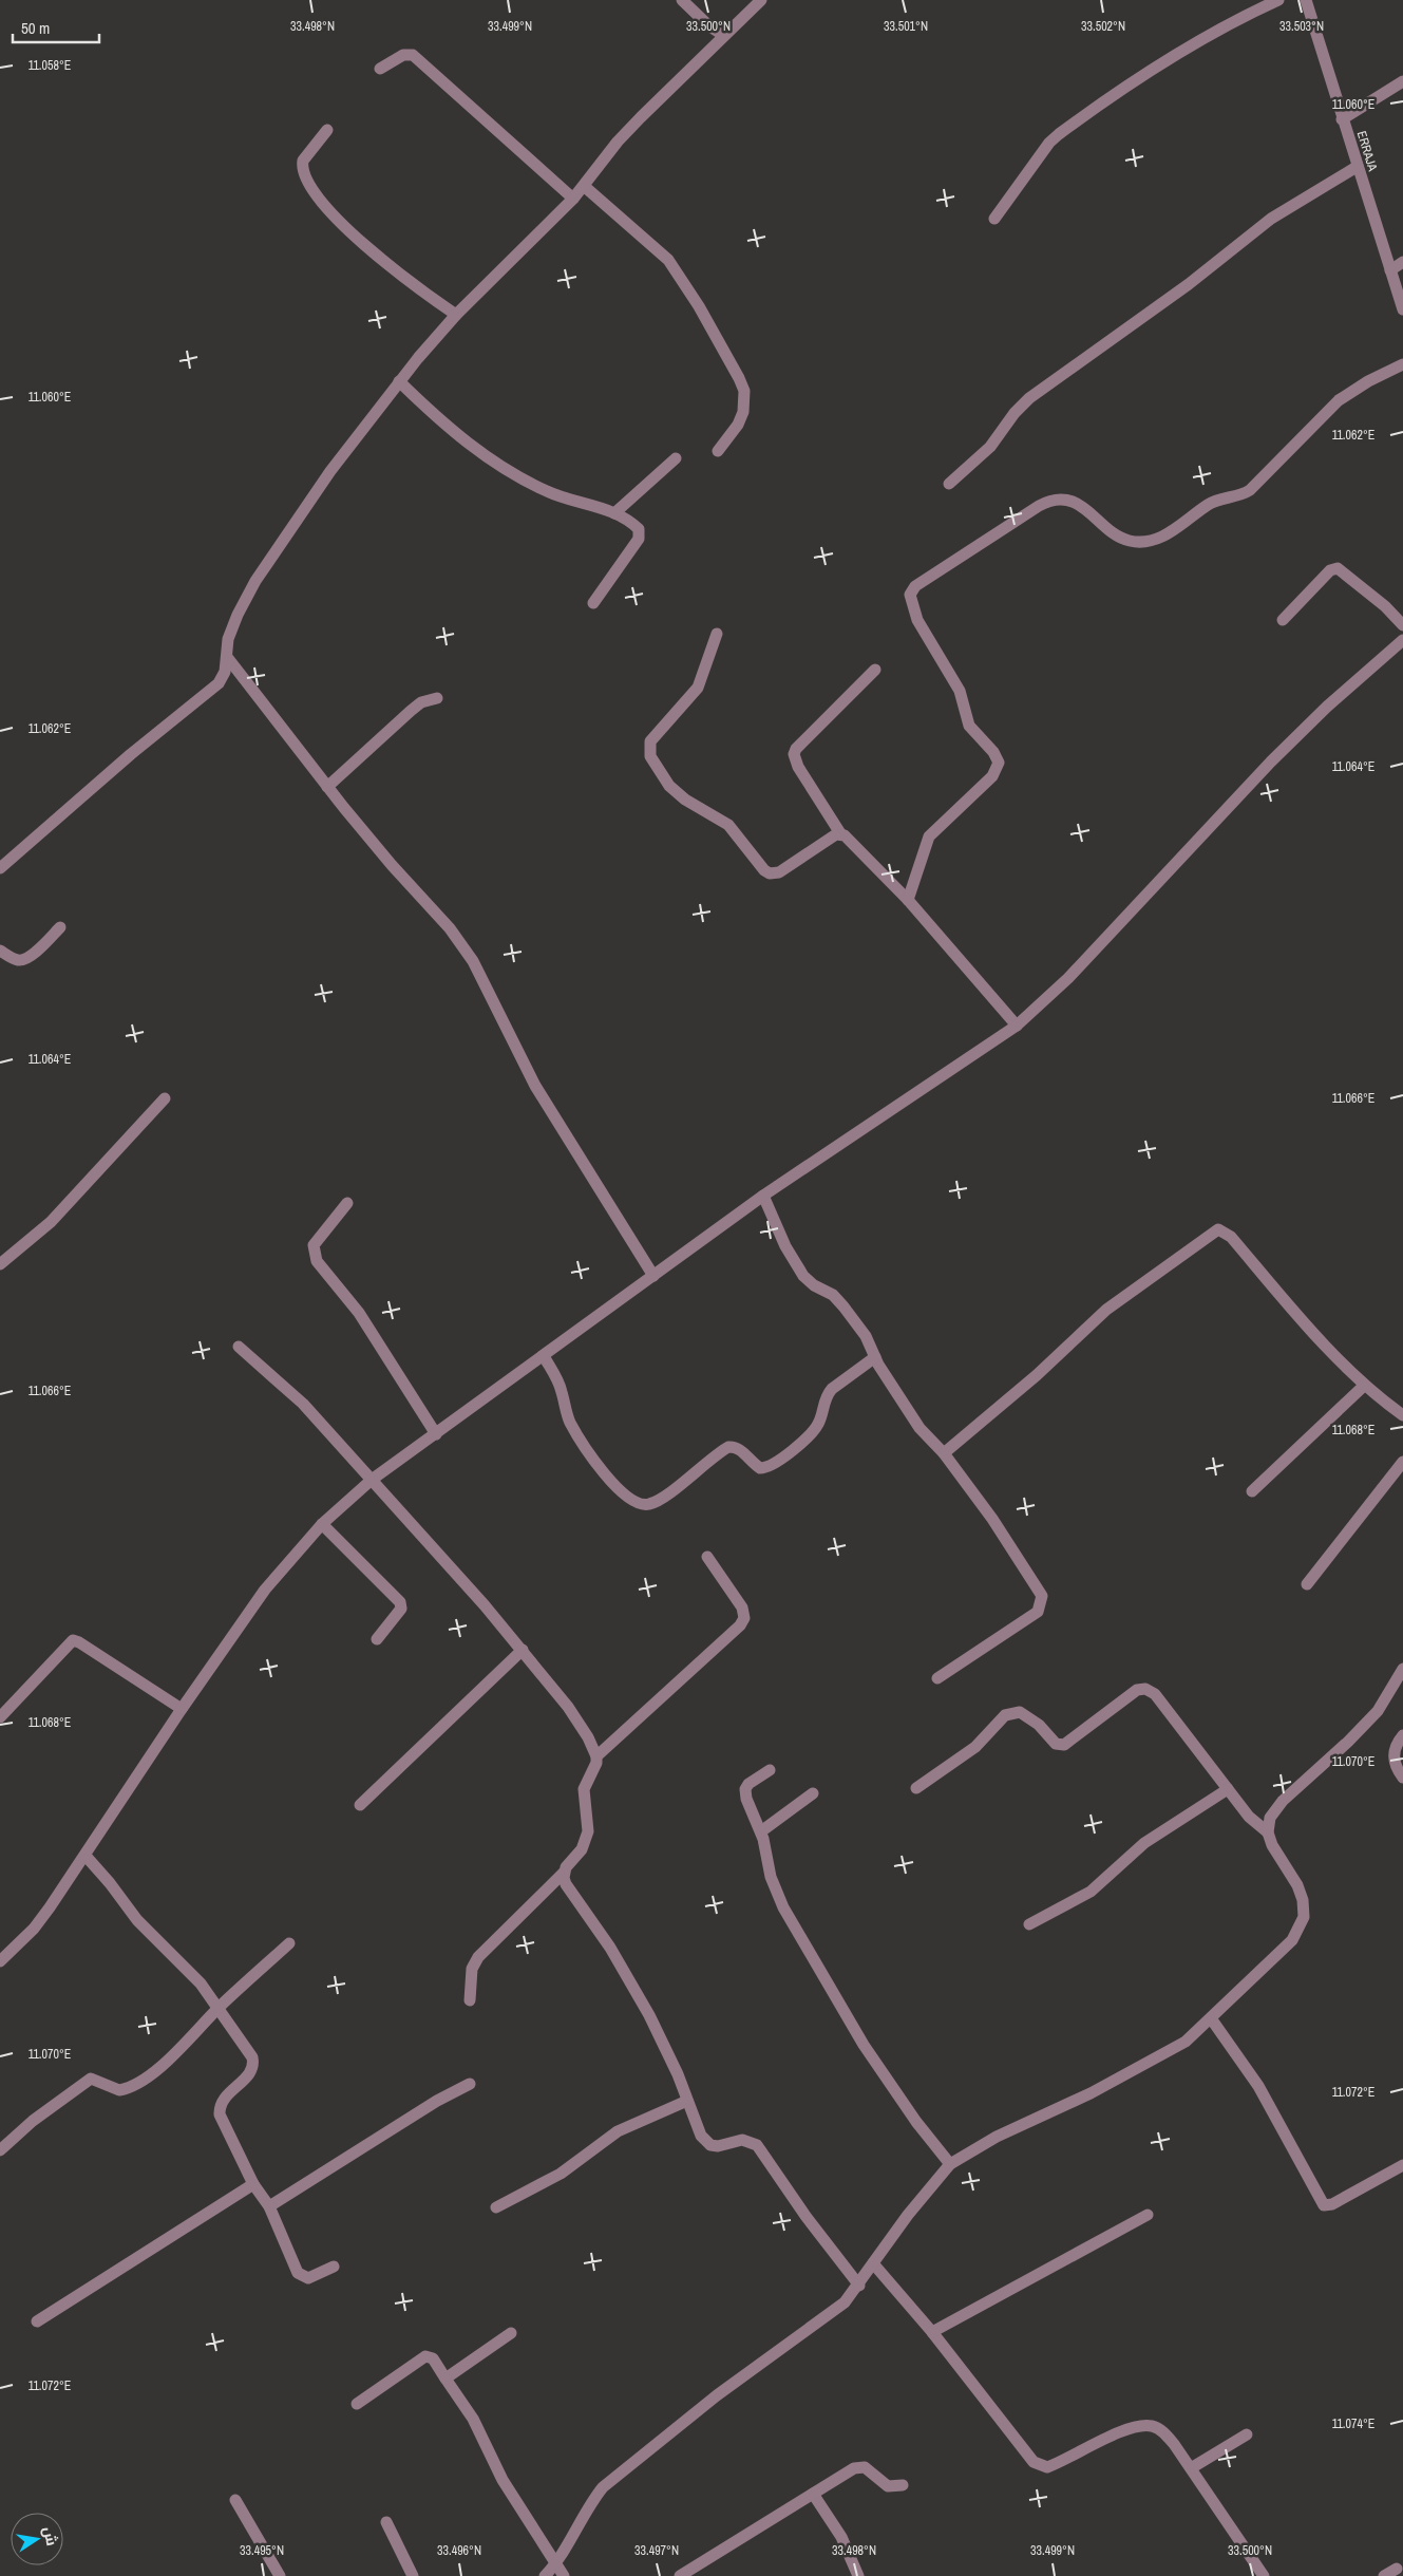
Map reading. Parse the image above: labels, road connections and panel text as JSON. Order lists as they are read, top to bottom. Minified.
{"streets":{"street":["ERRAJA"]},"scale_bar":"50 m","north":"right","coordinates":["33.498°N","33.499°N","33.500°N","33.501°N","33.502°N","33.503°N","11.058°E","11.060°E","11.062°E","11.064°E","11.066°E","11.068°E","11.070°E","11.072°E","11.074°E","33.495°N","33.496°N","33.497°N"]}
